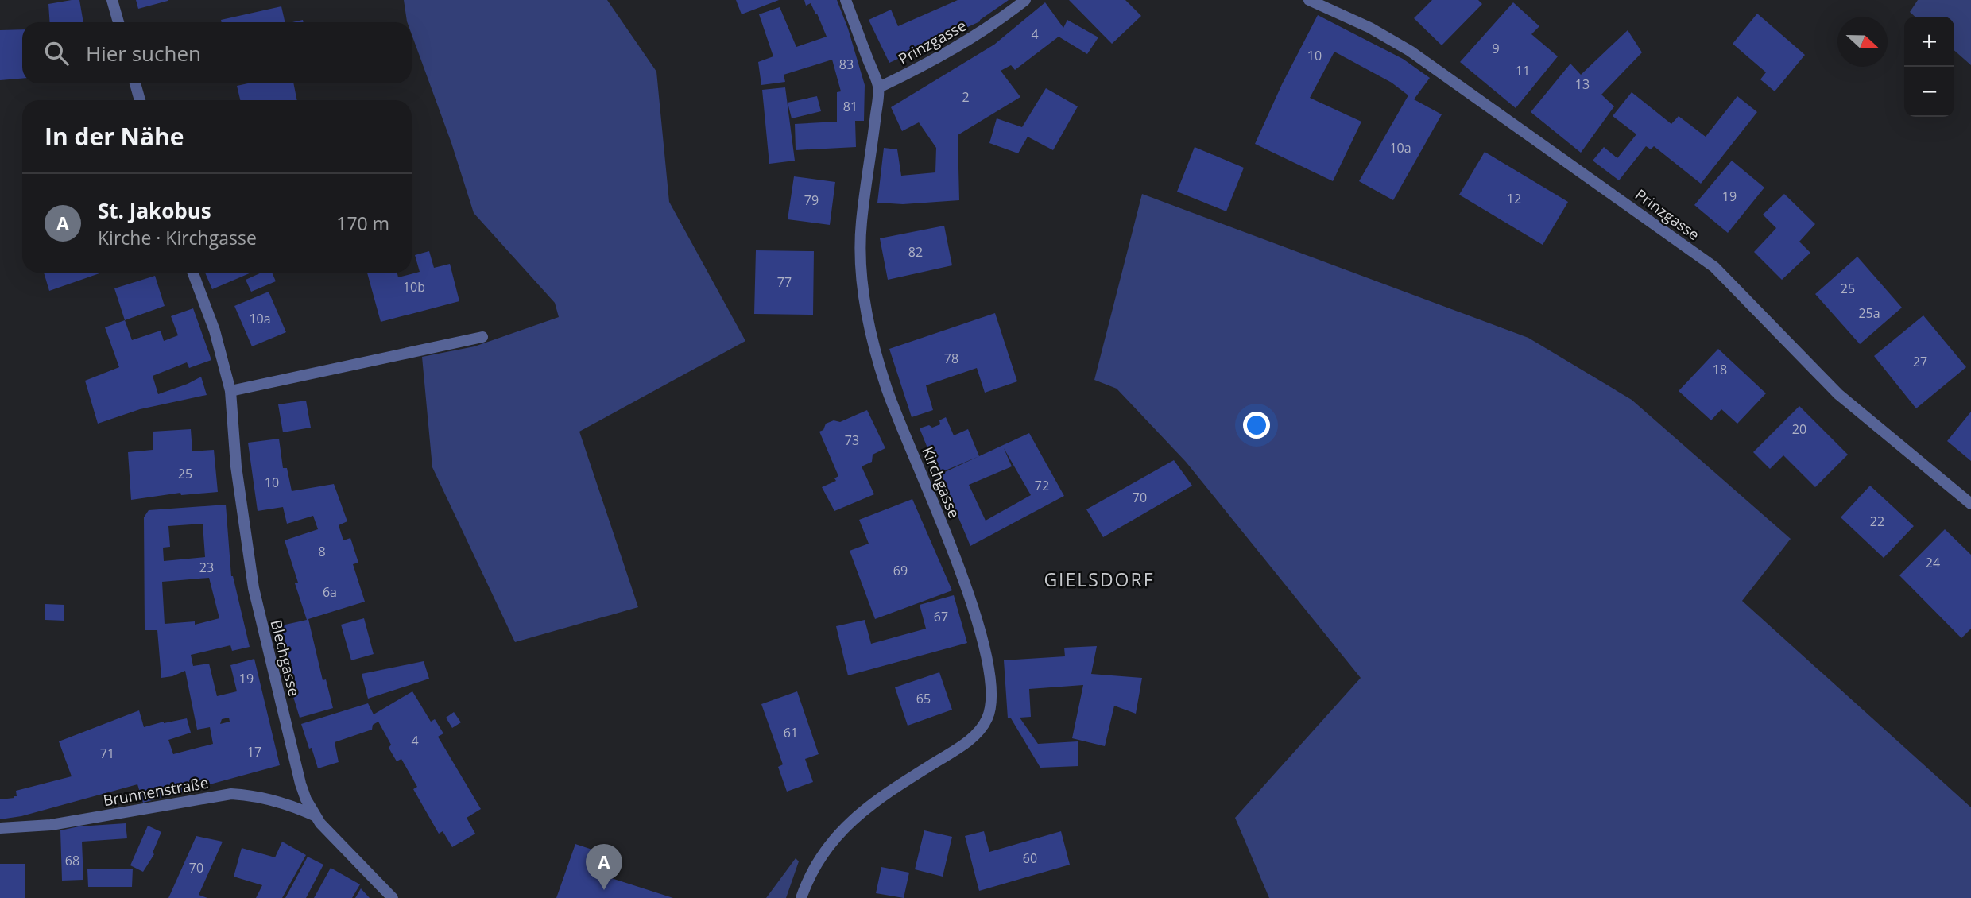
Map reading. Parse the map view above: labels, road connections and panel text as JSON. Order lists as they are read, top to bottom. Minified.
{"streets":{"street":["Prinzgasse","Kirchgasse","Blechgasse","Brunnenstraße"]},"crossings":[["Prinzgasse","Kirchgasse"],["Blechgasse","Brunnenstraße"]],"districts":["GIELSDORF"],"house_numbers":["4","9","10","83","11","13","2","81","10a","19","12","79","82","77","10b","25","25a","10a","78","27","18","20","73","25","10","72","70","22","8","24","23","69","6a","67","19","65","61","4","17","71","60","68","70"],"north":"right","page":{"map_buttons":["+","−"],"search":"Hier suchen","heading":"In der Nähe","list":[{"mark":"A","name":"St. Jakobus","note":"Kirche · Kirchgasse","value":"170 m"}],"pins":"A"}}
